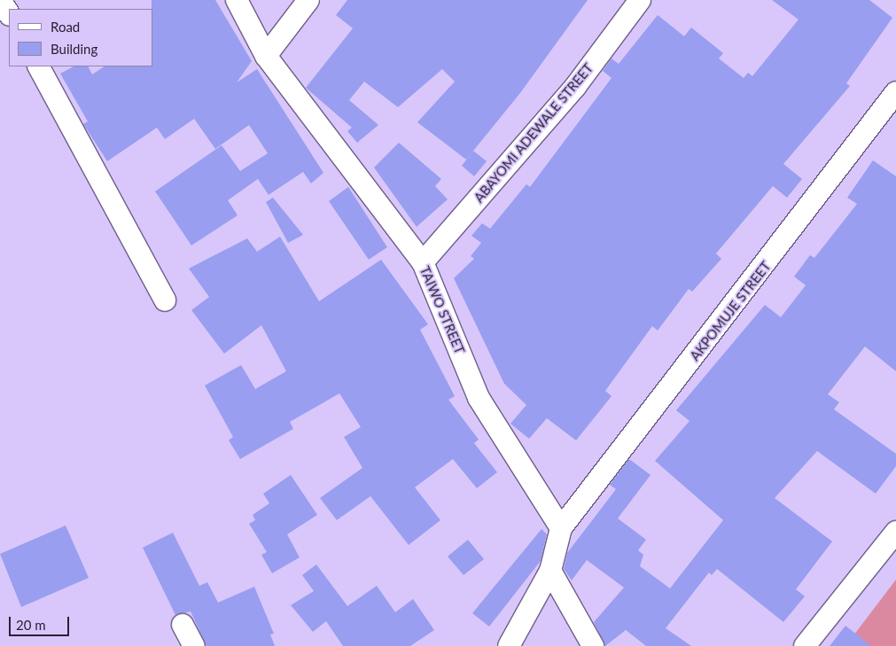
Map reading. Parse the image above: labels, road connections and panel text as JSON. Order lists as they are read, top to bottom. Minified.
{"streets":{"street":["ABAYOMI ADEWALE STREET","TAIWO STREET","AKPOMUJE STREET"]},"crossings":[["ABAYOMI ADEWALE STREET","TAIWO STREET"],["TAIWO STREET","AKPOMUJE STREET"]],"legend":["Road","Building"],"scale_bar":"20 m"}
